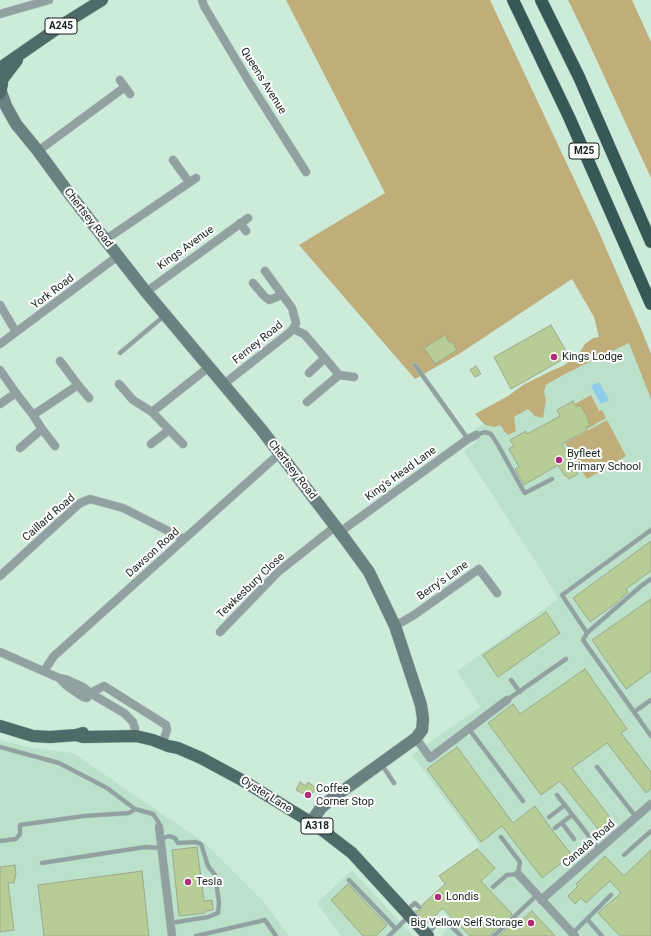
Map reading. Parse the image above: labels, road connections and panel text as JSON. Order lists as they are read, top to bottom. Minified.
{"streets":{"highway":["M25"],"main road":["A245","Oyster Lane","A318"],"street":["Queens Avenue","Chertsey Road","Kings Avenue","York Road","Ferney Road","King's Head Lane","Caillard Road","Dawson Road","Berry's Lane","Tewkesbury Close","Canada Road"]},"crossings":[["A245","Chertsey Road"],["Chertsey Road","Kings Avenue"],["Chertsey Road","York Road"],["Chertsey Road","Ferney Road"],["Chertsey Road","King's Head Lane"],["Chertsey Road","Dawson Road"],["Chertsey Road","Berry's Lane"],["Chertsey Road","Tewkesbury Close"],["King's Head Lane","Tewkesbury Close"],["Caillard Road","Dawson Road"],["Oyster Lane","A318"]],"places":["Kings Lodge","Byfleet Primary School","Coffee Corner Stop","Tesla","Londis","Big Yellow Self Storage"]}
